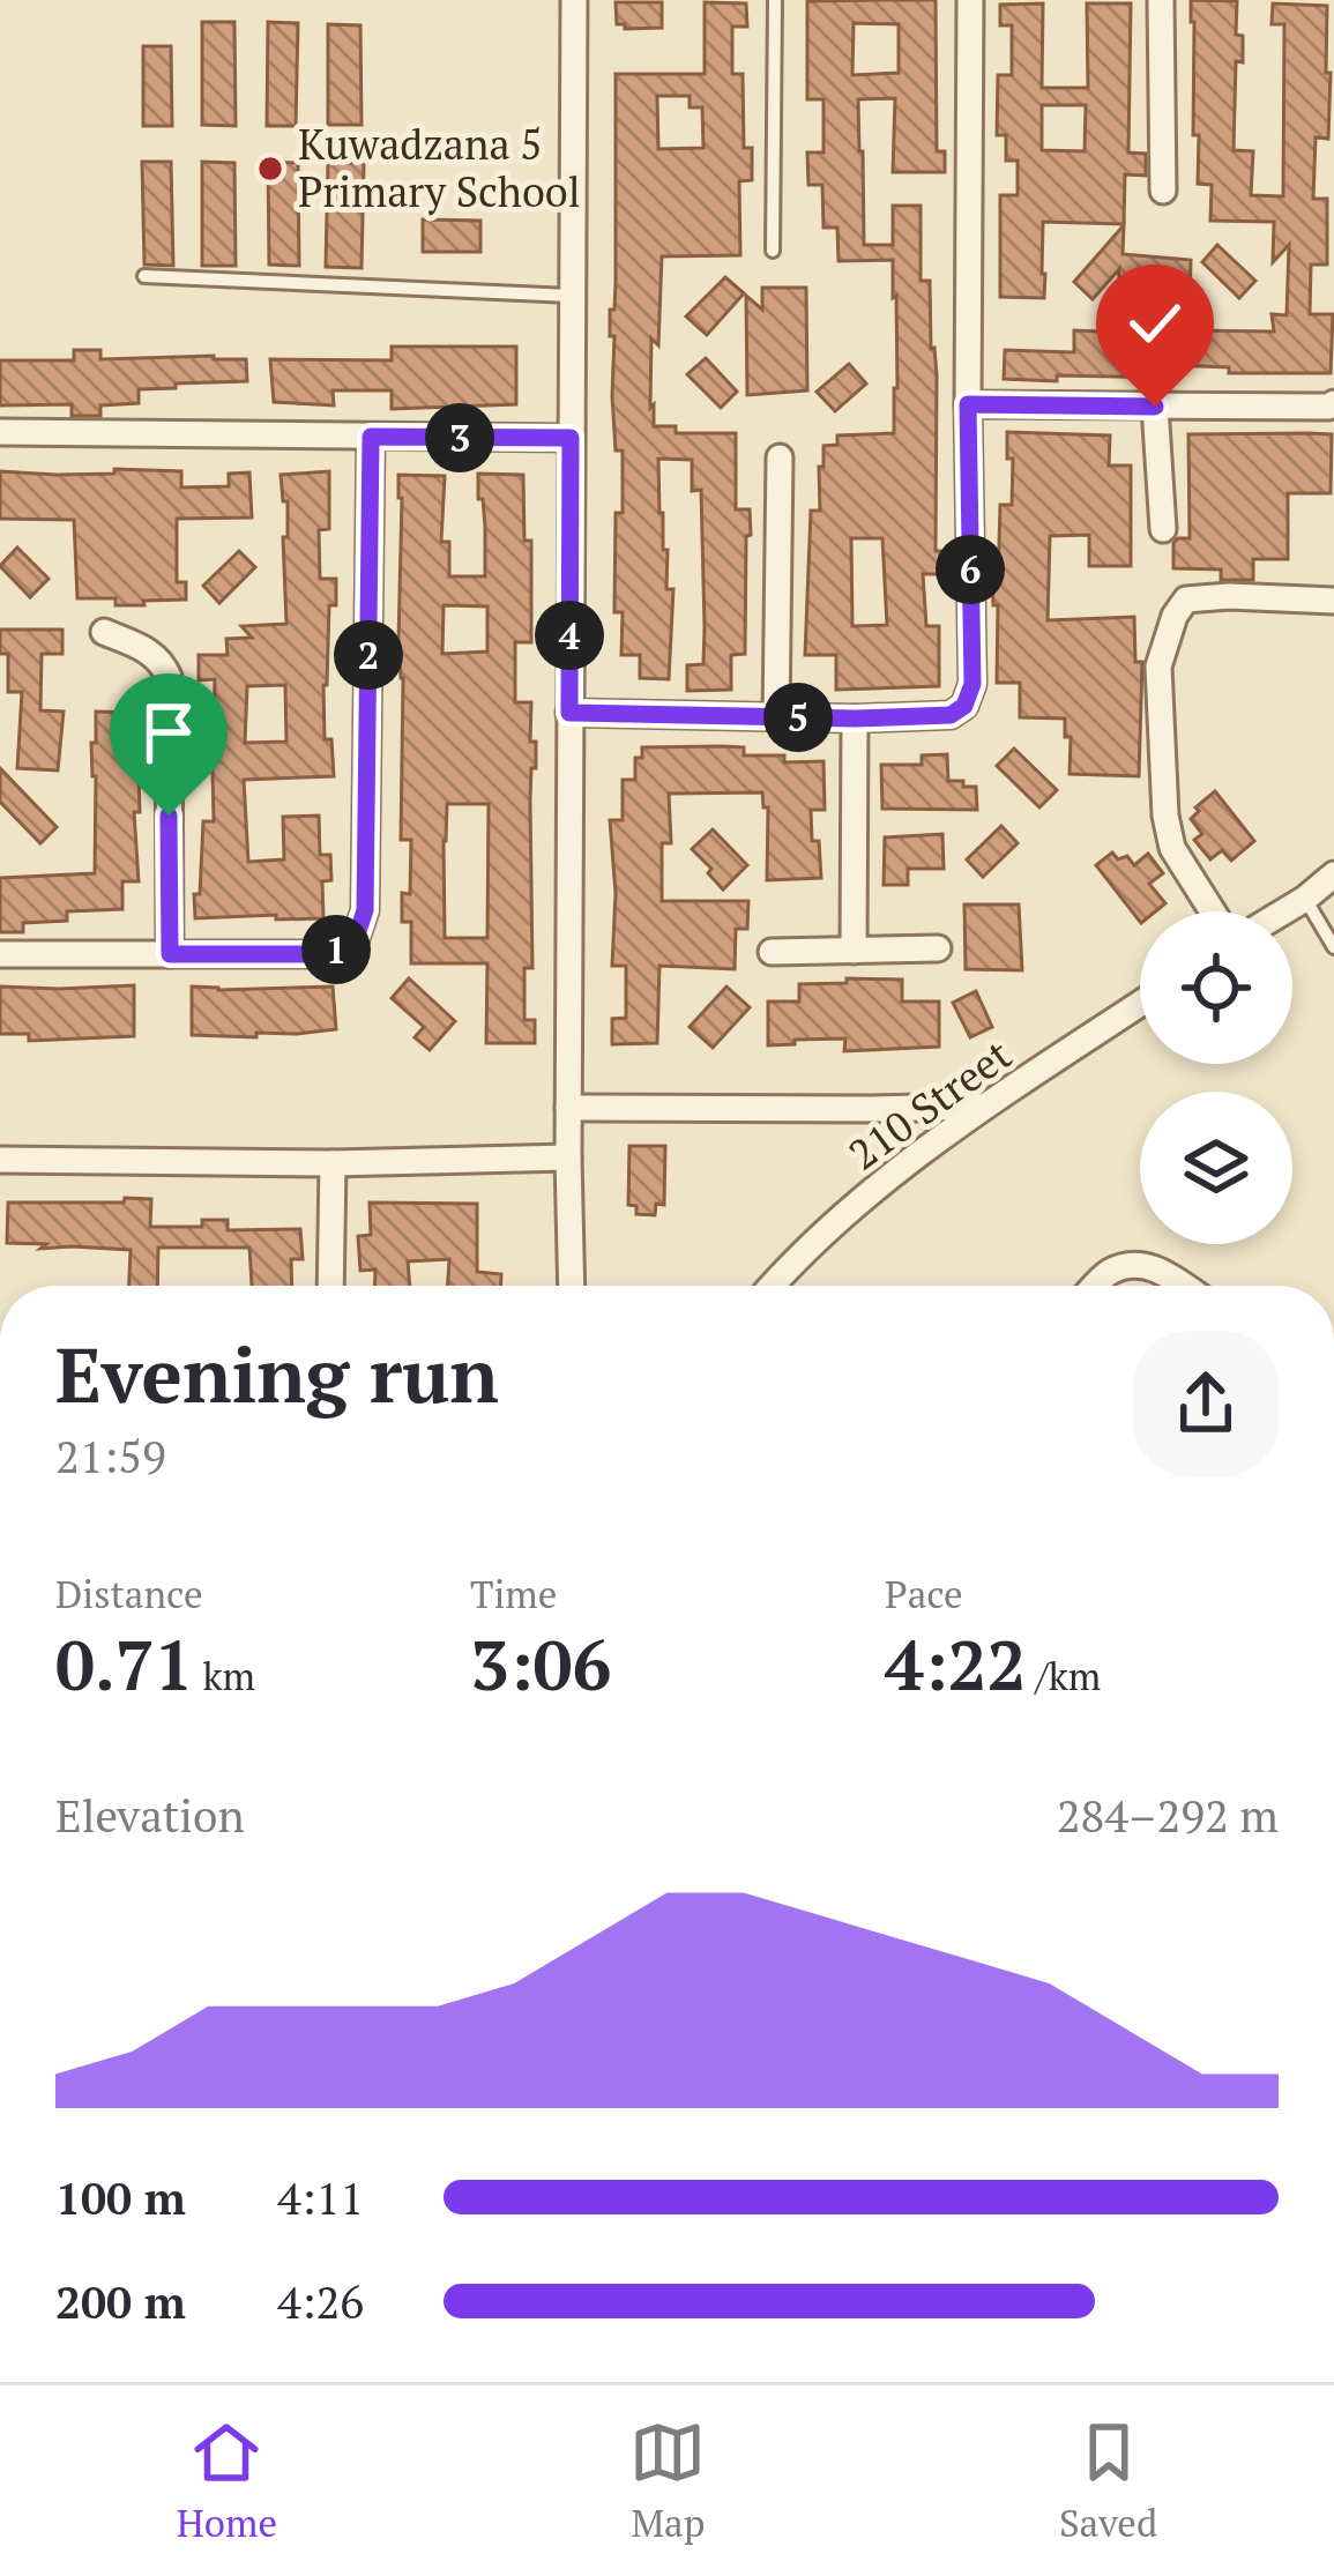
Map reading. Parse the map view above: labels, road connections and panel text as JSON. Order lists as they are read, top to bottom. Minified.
{"streets":{"street":["210 Street"]},"places":["Kuwadzana 5 Primary School"],"page":{"pins":["3","6","4","2","5","1"],"heading":["Evening run","21:59"],"stats":[["Distance","0.71 km"],["Time","3:06"],["Pace","4:22 /km"]],"chart":["Elevation","284–292 m"],"list":[{"name":"100 m","note":"4:11"},{"name":"200 m","note":"4:26"}],"tabs":["Home","Map","Saved"]}}
